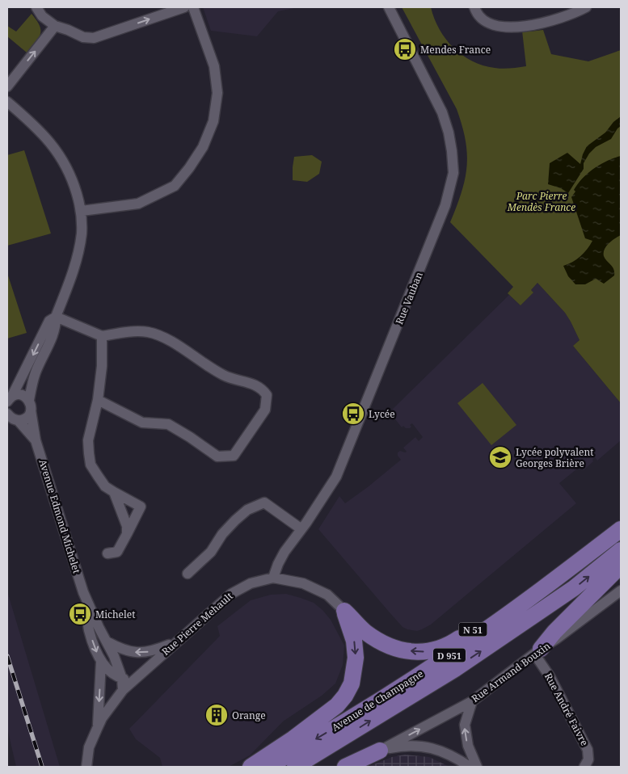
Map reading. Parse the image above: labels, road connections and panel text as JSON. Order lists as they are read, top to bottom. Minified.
{"streets":{"main road":["N 51","D 951","Avenue de Champagne"],"street":["Rue Vauban","Avenue Edmond Michelet","Rue Pierre Mehault","Rue Armand Bouxin","Rue André Faivre"]},"crossings":[["Rue Vauban","Rue Pierre Mehault"],["Rue Pierre Mehault","N 51"],["N 51","Avenue de Champagne"],["Rue Armand Bouxin","Rue André Faivre"]],"one_way":["Rue Armand Bouxin"],"parks":["Parc Pierre Mendès France"],"places":{"bus stop":["Mendes France","Lycée","Michelet"],"school or university":["Lycée polyvalent Georges Brière"],"building":["Orange"]}}
